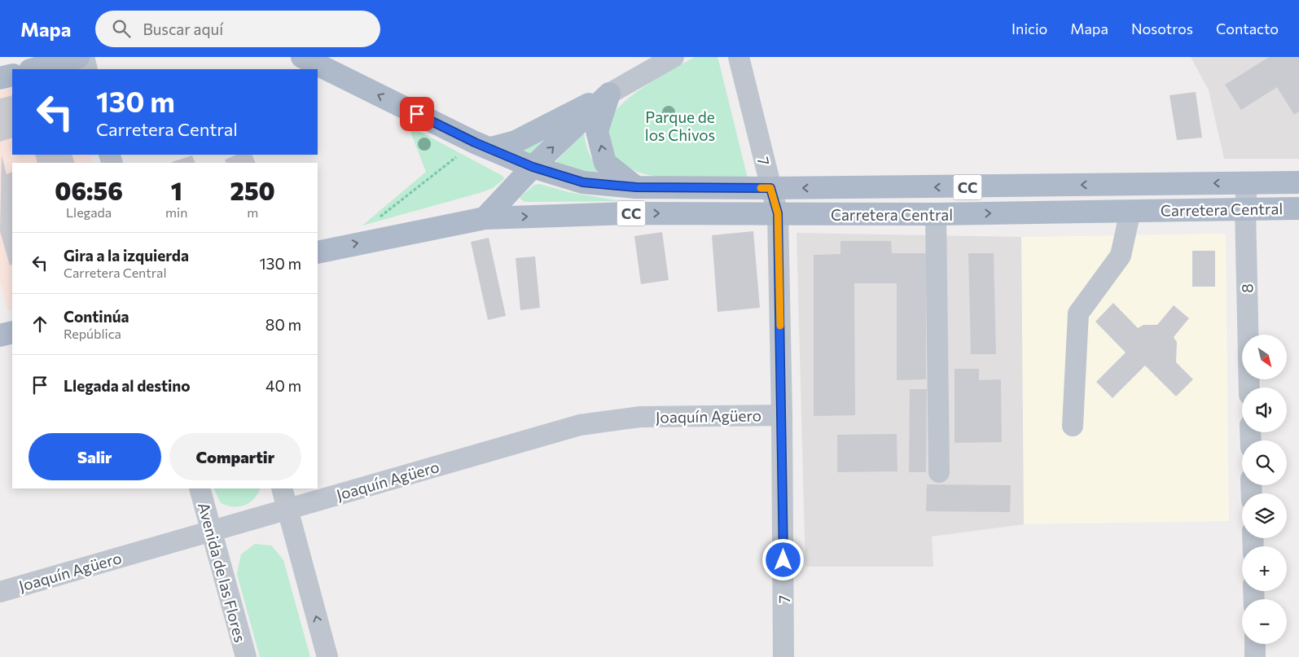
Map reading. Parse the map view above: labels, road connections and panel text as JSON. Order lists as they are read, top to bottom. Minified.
{"streets":{"main road":["CC","Carretera Central"],"street":["7","8","Joaquín Agüero","Avenida de las Flores"]},"crossings":[["7","Carretera Central"],["7","Joaquín Agüero"],["CC","Carretera Central"],["Carretera Central","8"],["Joaquín Agüero","Avenida de las Flores"]],"parks":["Parque de los Chivos"],"north":"bottom right","page":{"header":"Mapa","search":"Buscar aquí","nav":["Inicio","Mapa","Nosotros","Contacto"],"turn":["130 m","Carretera Central"],"eta":["06:56","Llegada","1","min","250","m"],"list":[{"name":"Gira a la izquierda","note":"Carretera Central","value":"130 m"},{"name":"Continúa","note":"República","value":"80 m"},{"name":"Llegada al destino","value":"40 m"}],"map_buttons":["+","−"],"buttons":["Salir","Compartir"]}}
